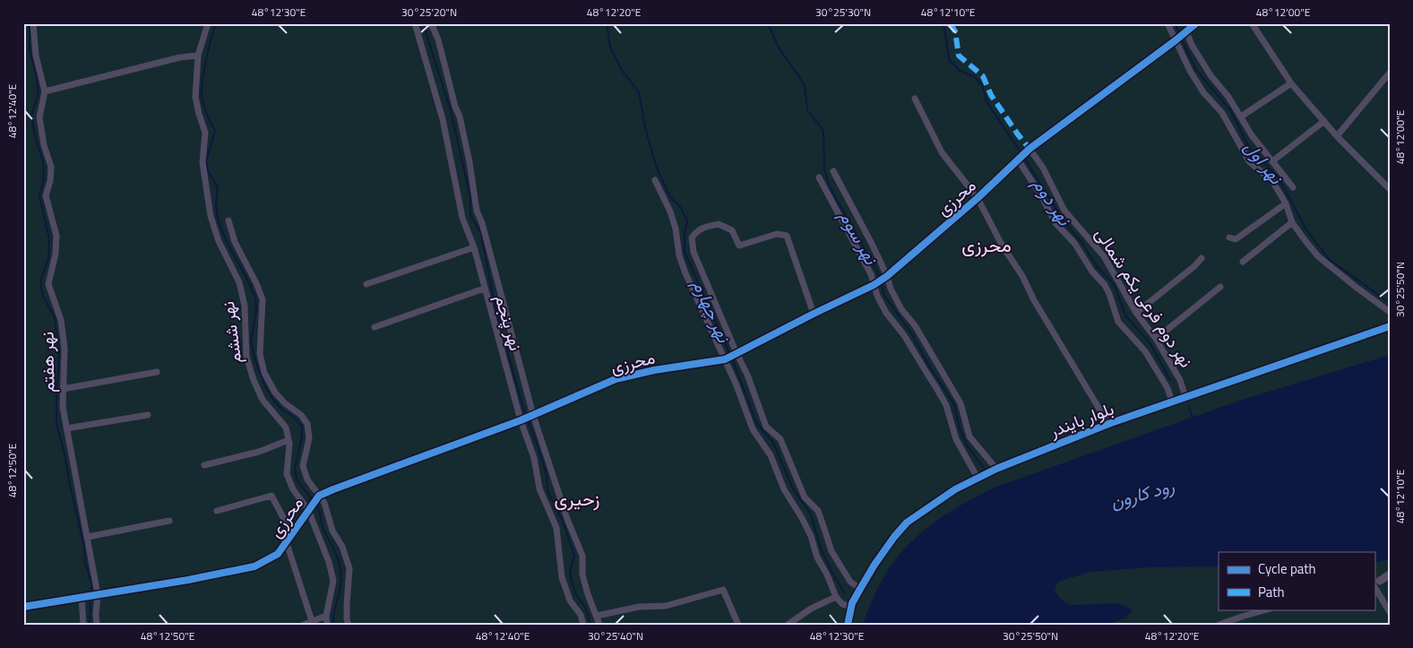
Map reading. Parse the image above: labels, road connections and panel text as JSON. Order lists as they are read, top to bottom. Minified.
{"streets":{"street":["محرزی","نهر دوم فرعی یکم شمالی","نهر پنجم","نهر ششم","نهر هفتم","بلوار بایندر"]},"crossings":[["محرزی","نهر دوم فرعی یکم شمالی"],["محرزی","نهر پنجم"],["محرزی","نهر ششم"],["محرزی","نهر هفتم"],["نهر دوم فرعی یکم شمالی","بلوار بایندر"]],"districts":["محرزی","زحیری"],"water":["نهر اول","نهر دوم","نهر سوم","نهر چهارم","رود کارون"],"legend":["Cycle path","Path"],"coordinates":["48°12'30\"E","30°25'20\"N","48°12'20\"E","30°25'30\"N","48°12'10\"E","48°12'00\"E","48°12'40\"E","30°25'50\"N","48°12'50\"E","30°25'40\"N"]}
